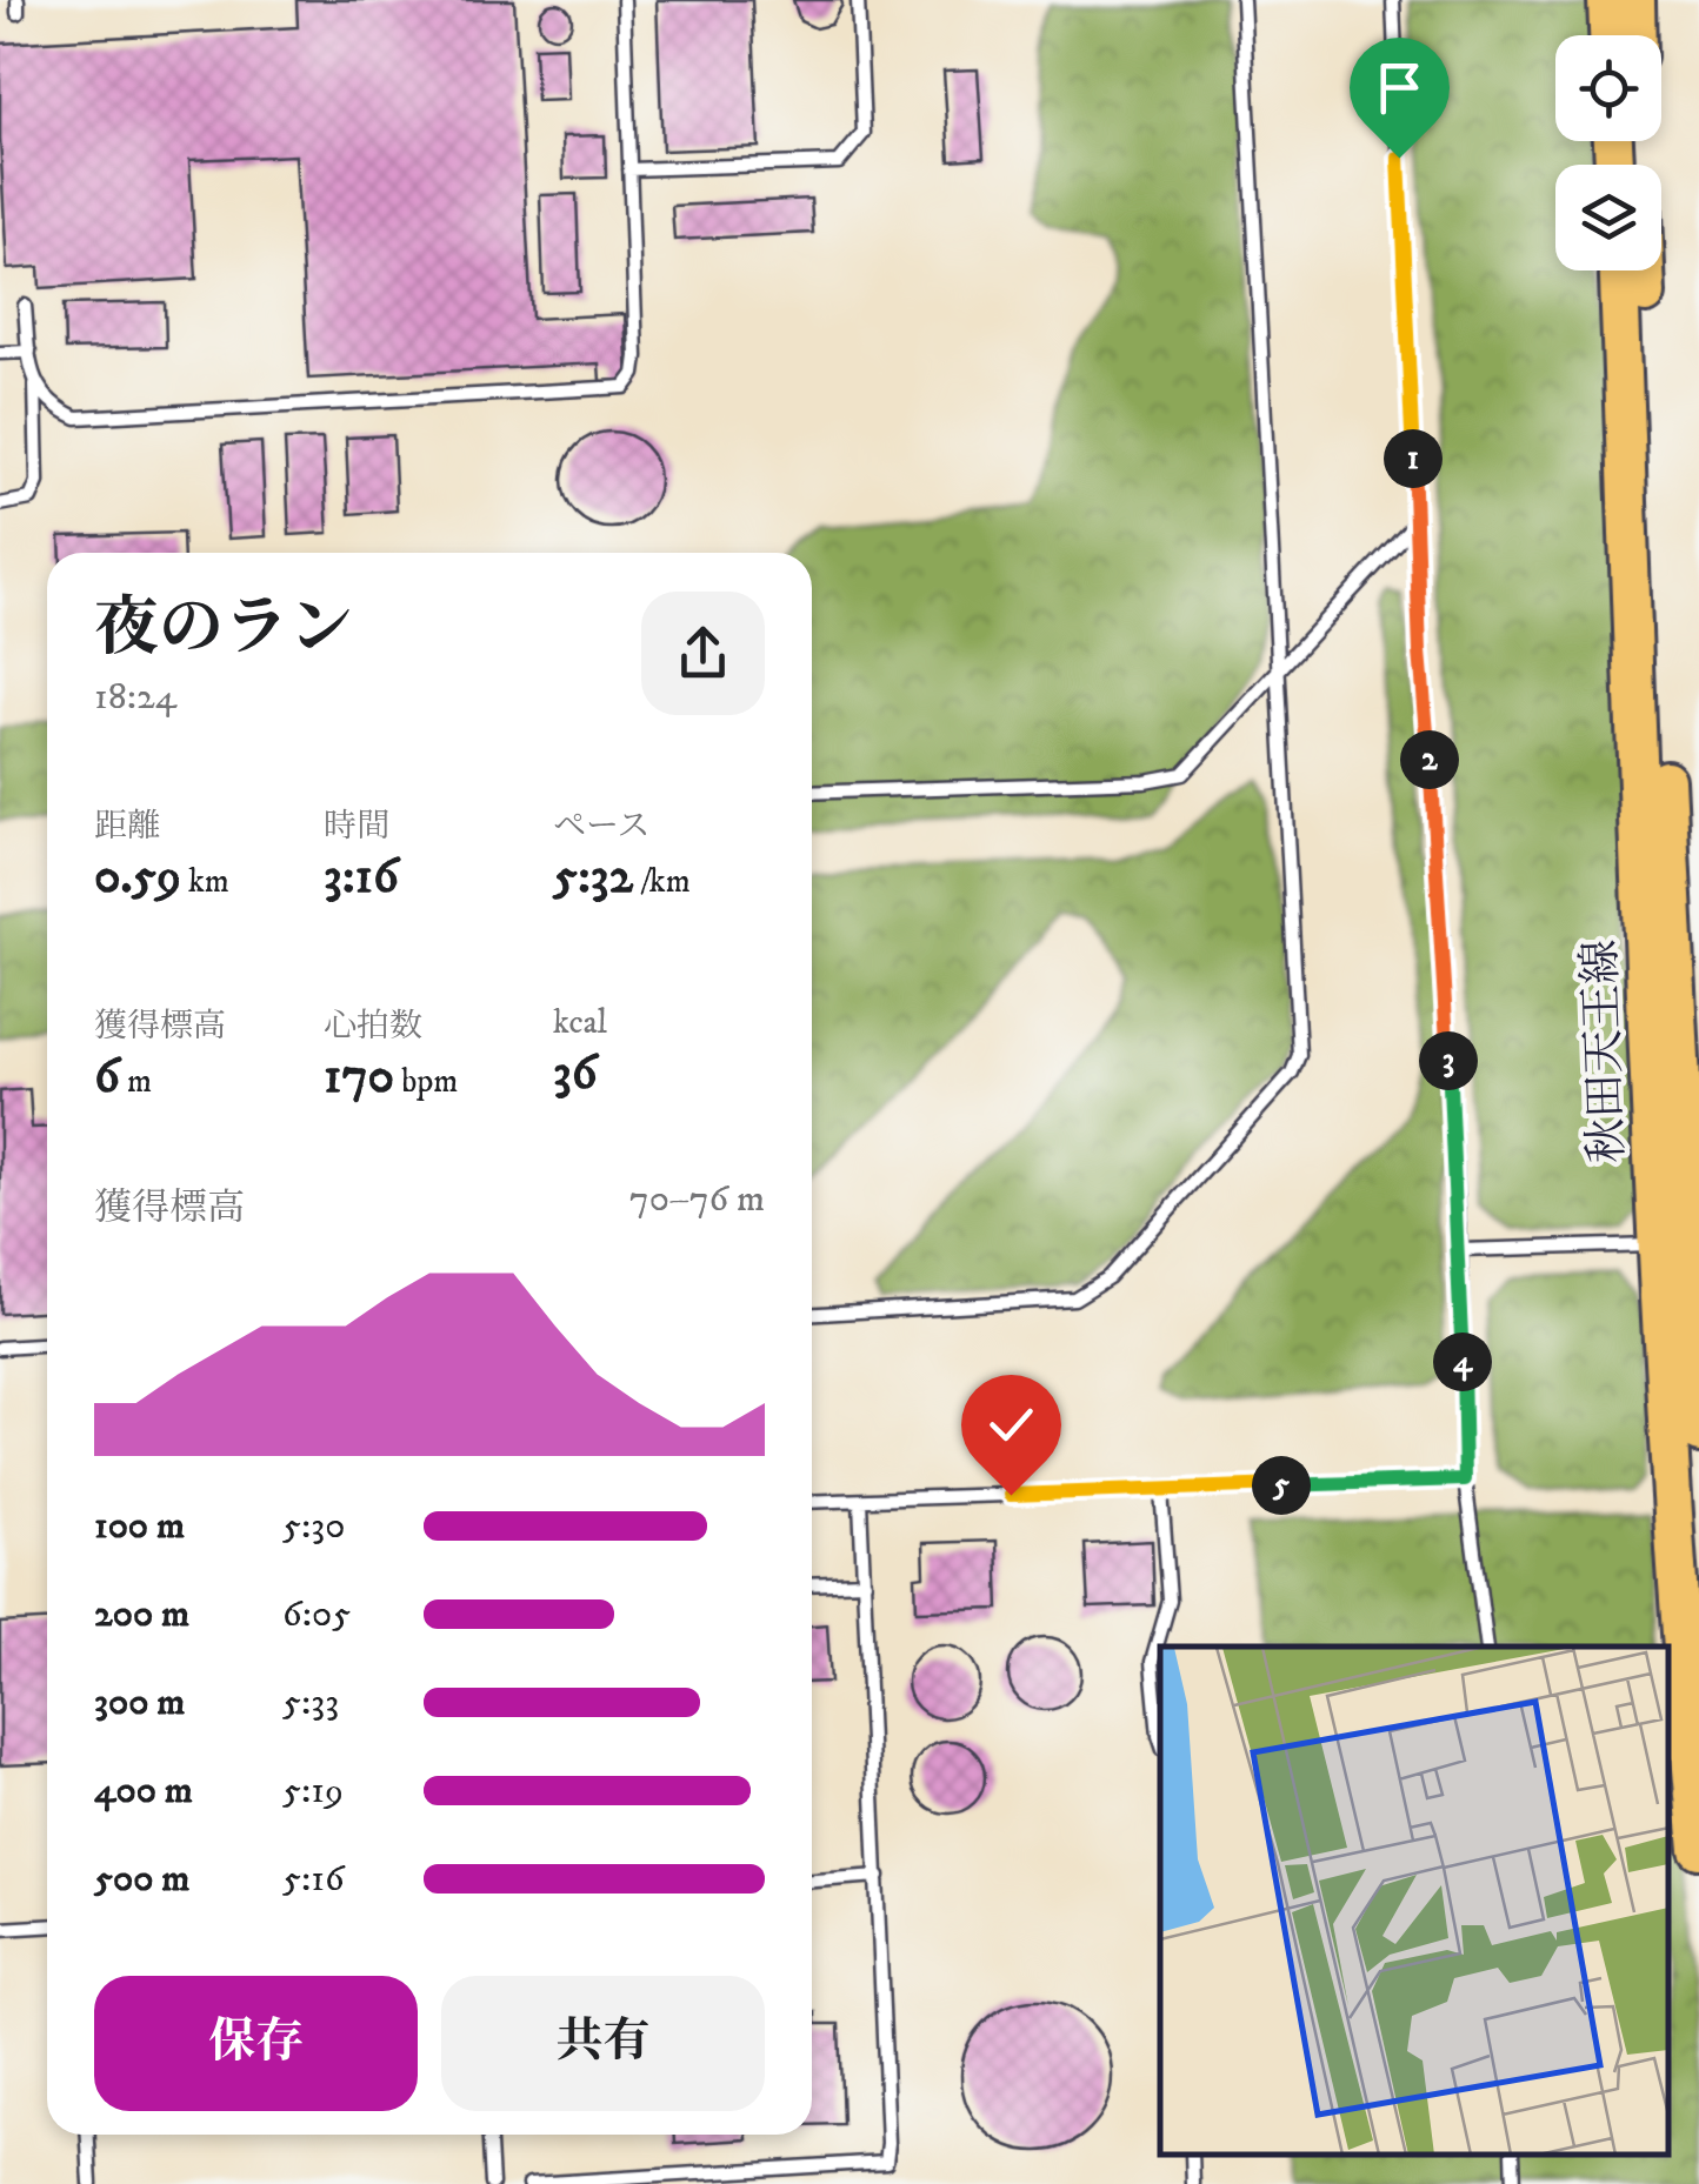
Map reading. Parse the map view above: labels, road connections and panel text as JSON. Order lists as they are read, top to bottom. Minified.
{"streets":{"main road":["秋田天王線"]},"page":{"pins":["1","2","3","4","5"],"heading":["夜のラン","18:24"],"stats":[["距離","0.59 km"],["時間","3:16"],["ペース","5:32 /km"],["獲得標高","6 m"],["心拍数","170 bpm"],["kcal","36"]],"chart":["獲得標高","70–76 m"],"list":[{"name":"100 m","note":"5:30"},{"name":"200 m","note":"6:05"},{"name":"300 m","note":"5:33"},{"name":"400 m","note":"5:19"},{"name":"500 m","note":"5:16"}],"buttons":["保存","共有"]}}
